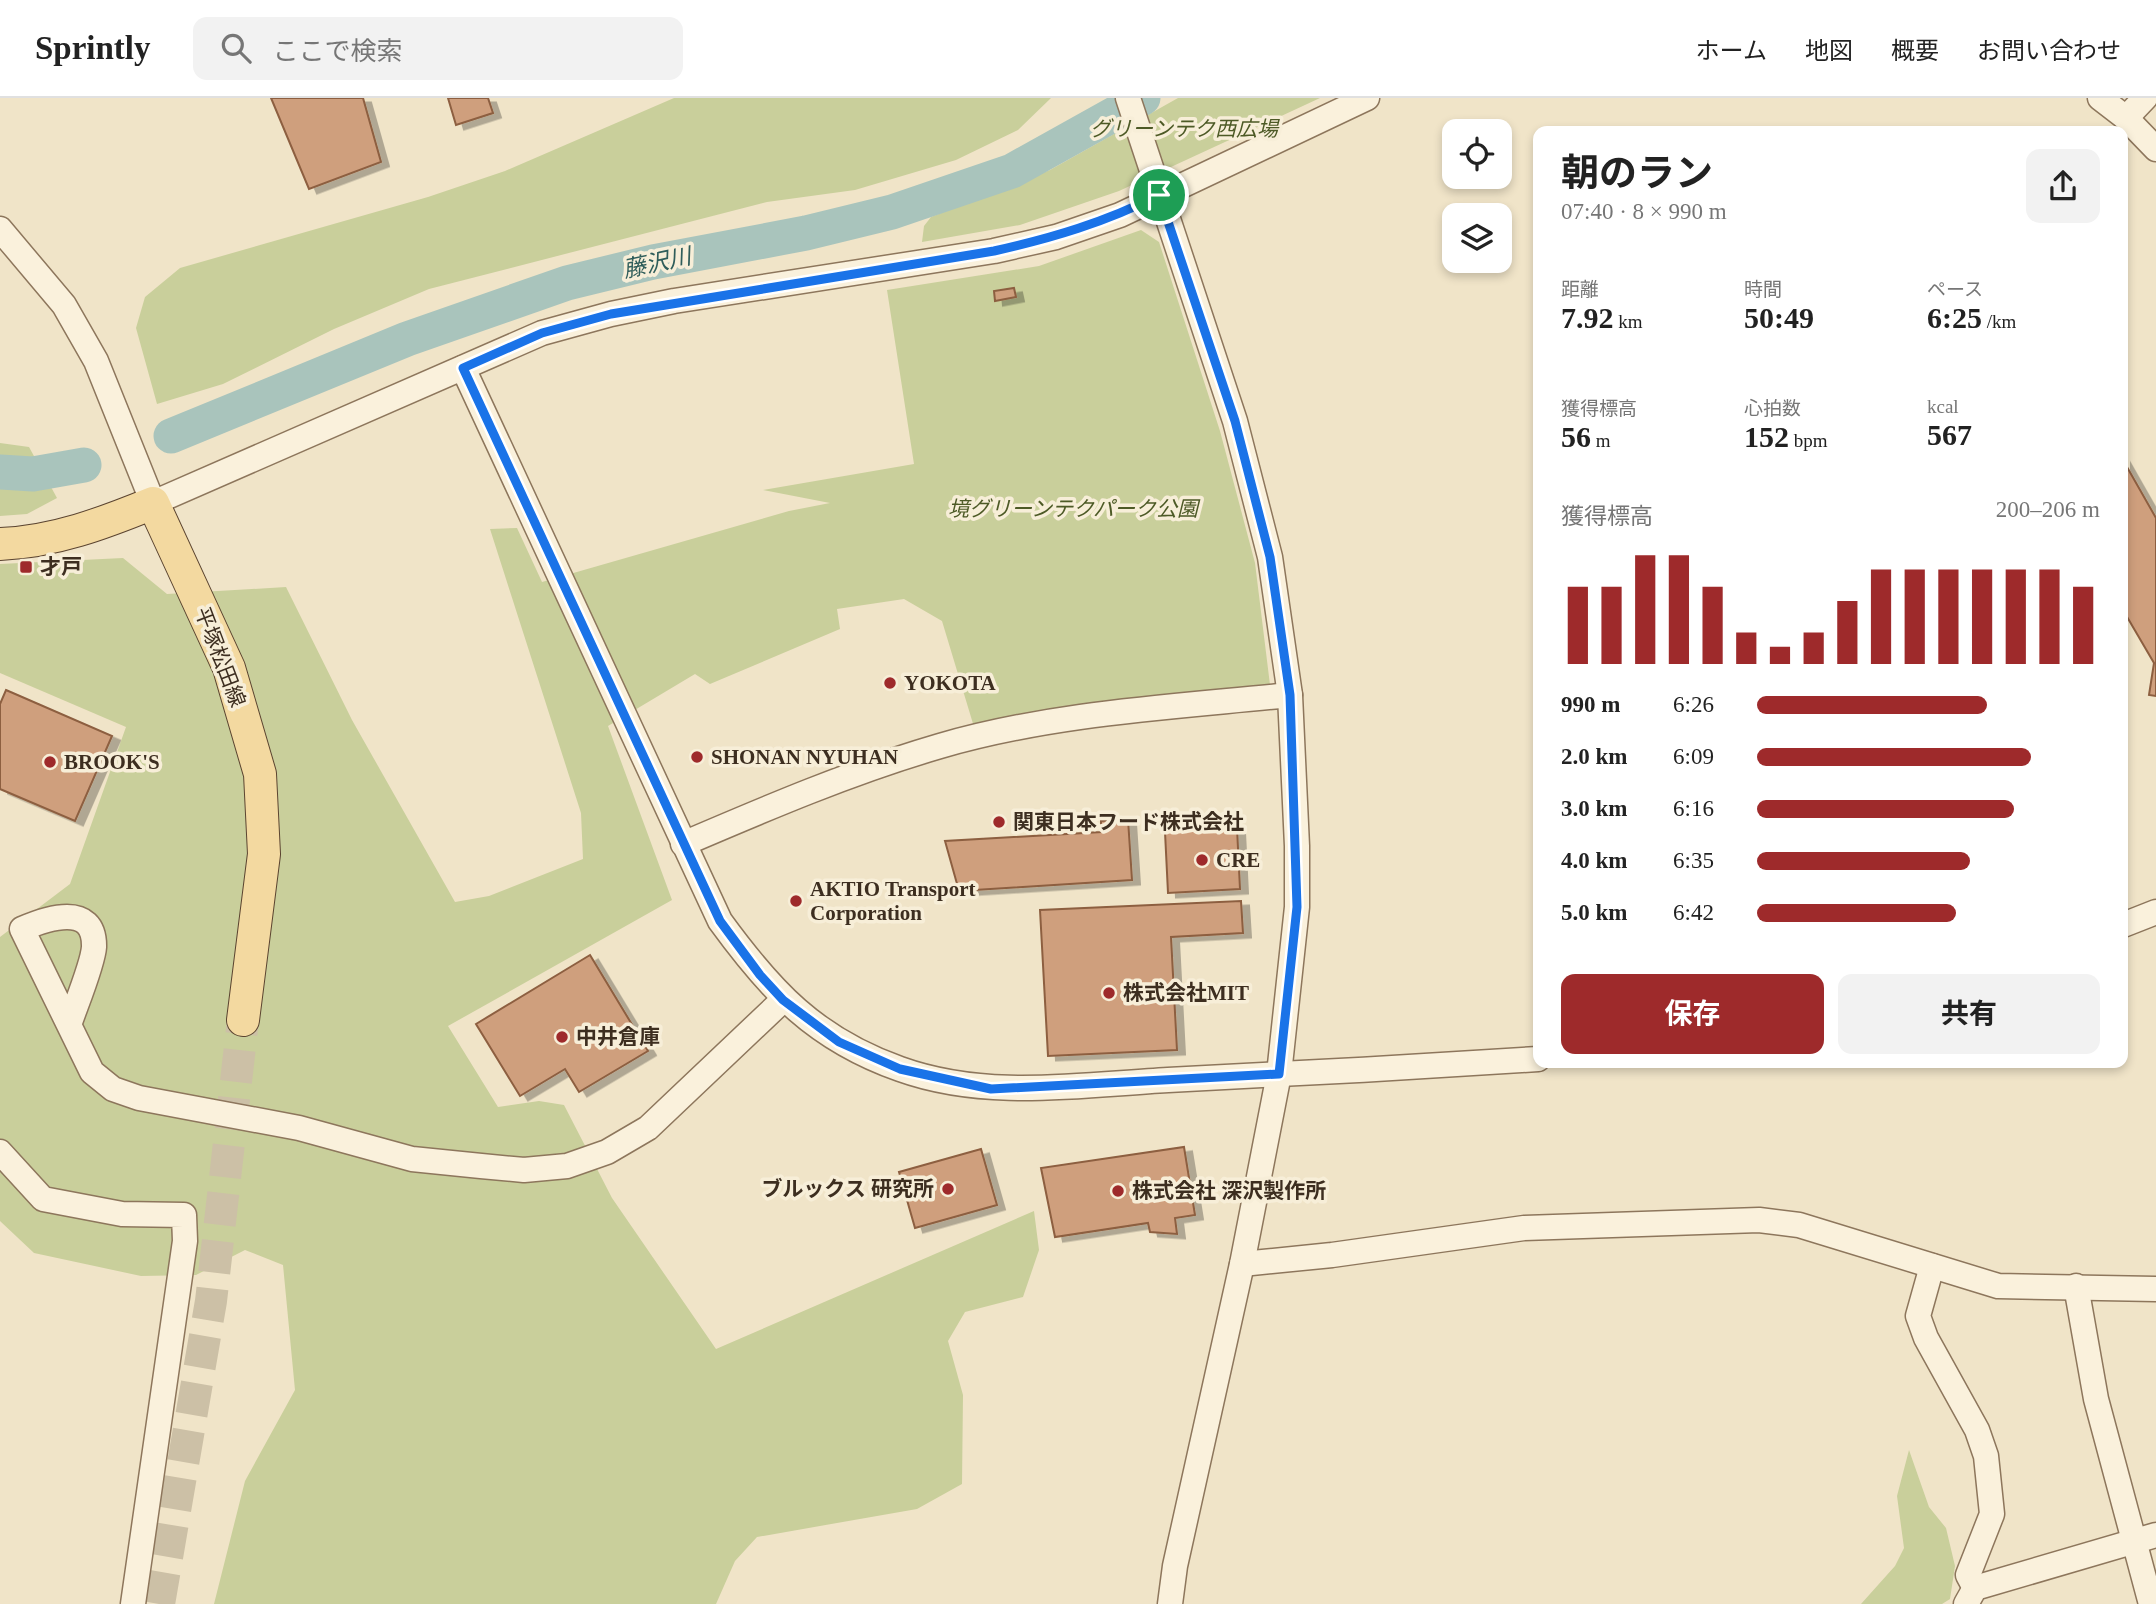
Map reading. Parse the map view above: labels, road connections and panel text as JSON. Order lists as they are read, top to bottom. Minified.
{"streets":{"main road":["平塚松田線"]},"water":["藤沢川"],"parks":["グリーンテク西広場","境グリーンテクパーク公園"],"places":{"transit":["才戸"],"other":["YOKOTA","SHONAN NYUHAN","BROOK'S","関東日本フード株式会社","CRE","AKTIO Transport Corporation","株式会社MIT","中井倉庫","ブルックス 研究所","株式会社 深沢製作所"]},"page":{"header":"Sprintly","search":"ここで検索","nav":["ホーム","地図","概要","お問い合わせ"],"heading":["朝のラン","07:40 · 8 × 990 m"],"stats":[["距離","7.92 km"],["時間","50:49"],["ペース","6:25 /km"],["獲得標高","56 m"],["心拍数","152 bpm"],["kcal","567"]],"chart":["獲得標高","200–206 m"],"list":[{"name":"990 m","note":"6:26"},{"name":"2.0 km","note":"6:09"},{"name":"3.0 km","note":"6:16"},{"name":"4.0 km","note":"6:35"},{"name":"5.0 km","note":"6:42"}],"buttons":["保存","共有"]}}
